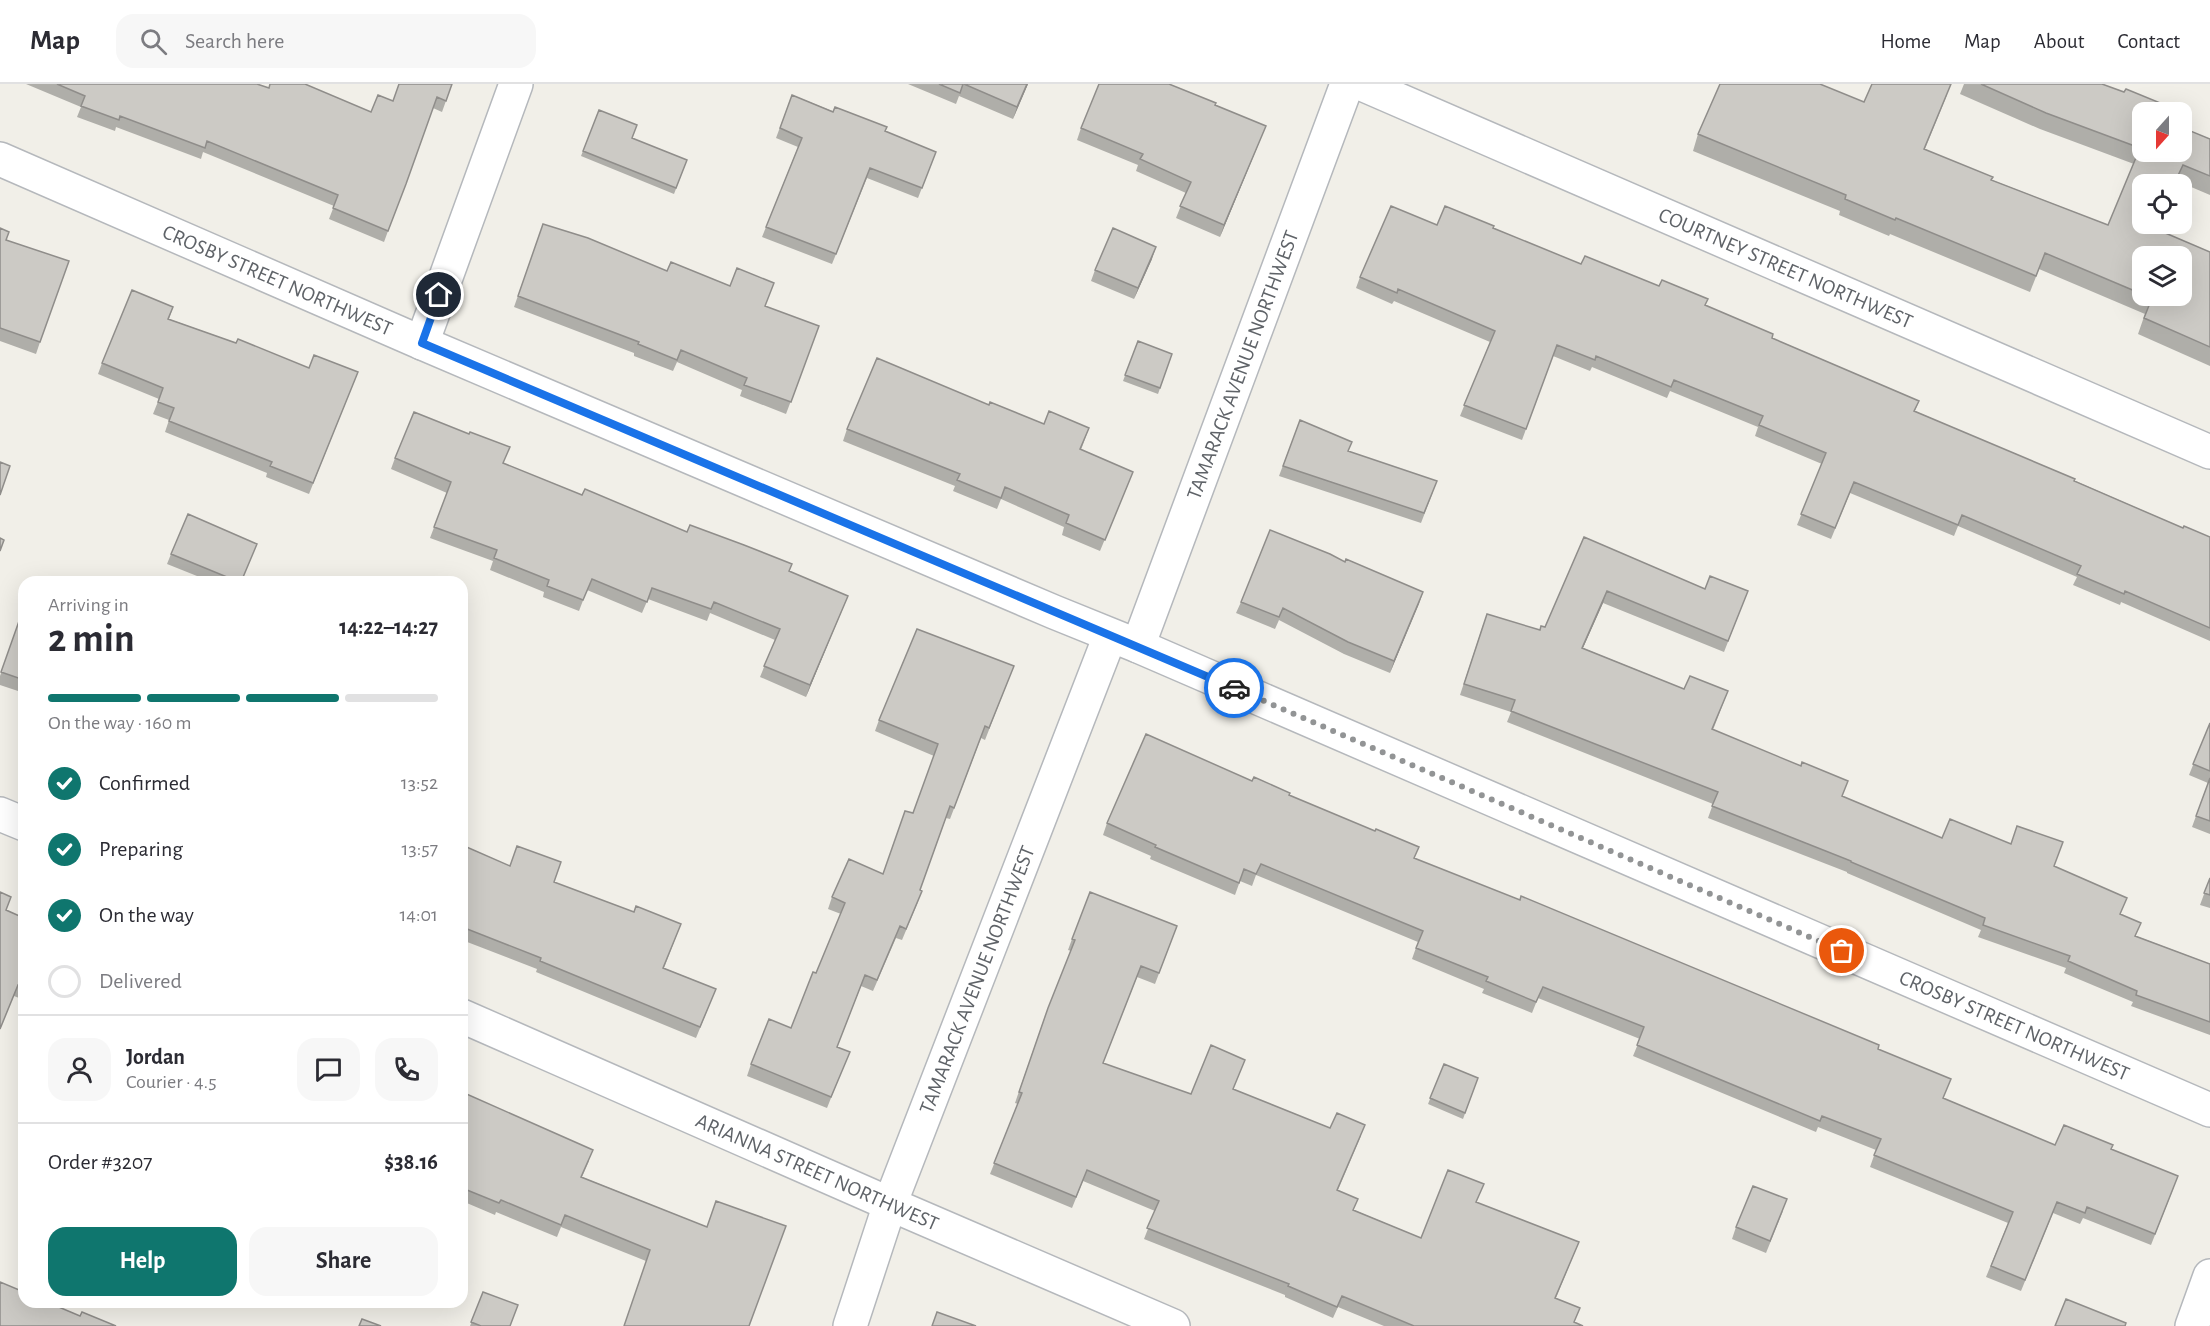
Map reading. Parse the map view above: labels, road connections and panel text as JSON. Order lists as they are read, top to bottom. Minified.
{"streets":{"street":["COURTNEY STREET NORTHWEST","CROSBY STREET NORTHWEST","TAMARACK AVENUE NORTHWEST","ARIANNA STREET NORTHWEST"]},"crossings":[["CROSBY STREET NORTHWEST","TAMARACK AVENUE NORTHWEST"],["TAMARACK AVENUE NORTHWEST","ARIANNA STREET NORTHWEST"]],"north":"bottom","page":{"header":"Map","search":"Search here","nav":["Home","Map","About","Contact"],"heading":["2 min","Arriving in","14:22–14:27"],"panel":["Jordan","Courier · 4.5","Order #3207","$38.16"],"bar":"On the way · 160 m","list":[["Confirmed","13:52"],["Preparing","13:57"],["On the way","14:01"],"Delivered"],"buttons":["Help","Share"]}}
